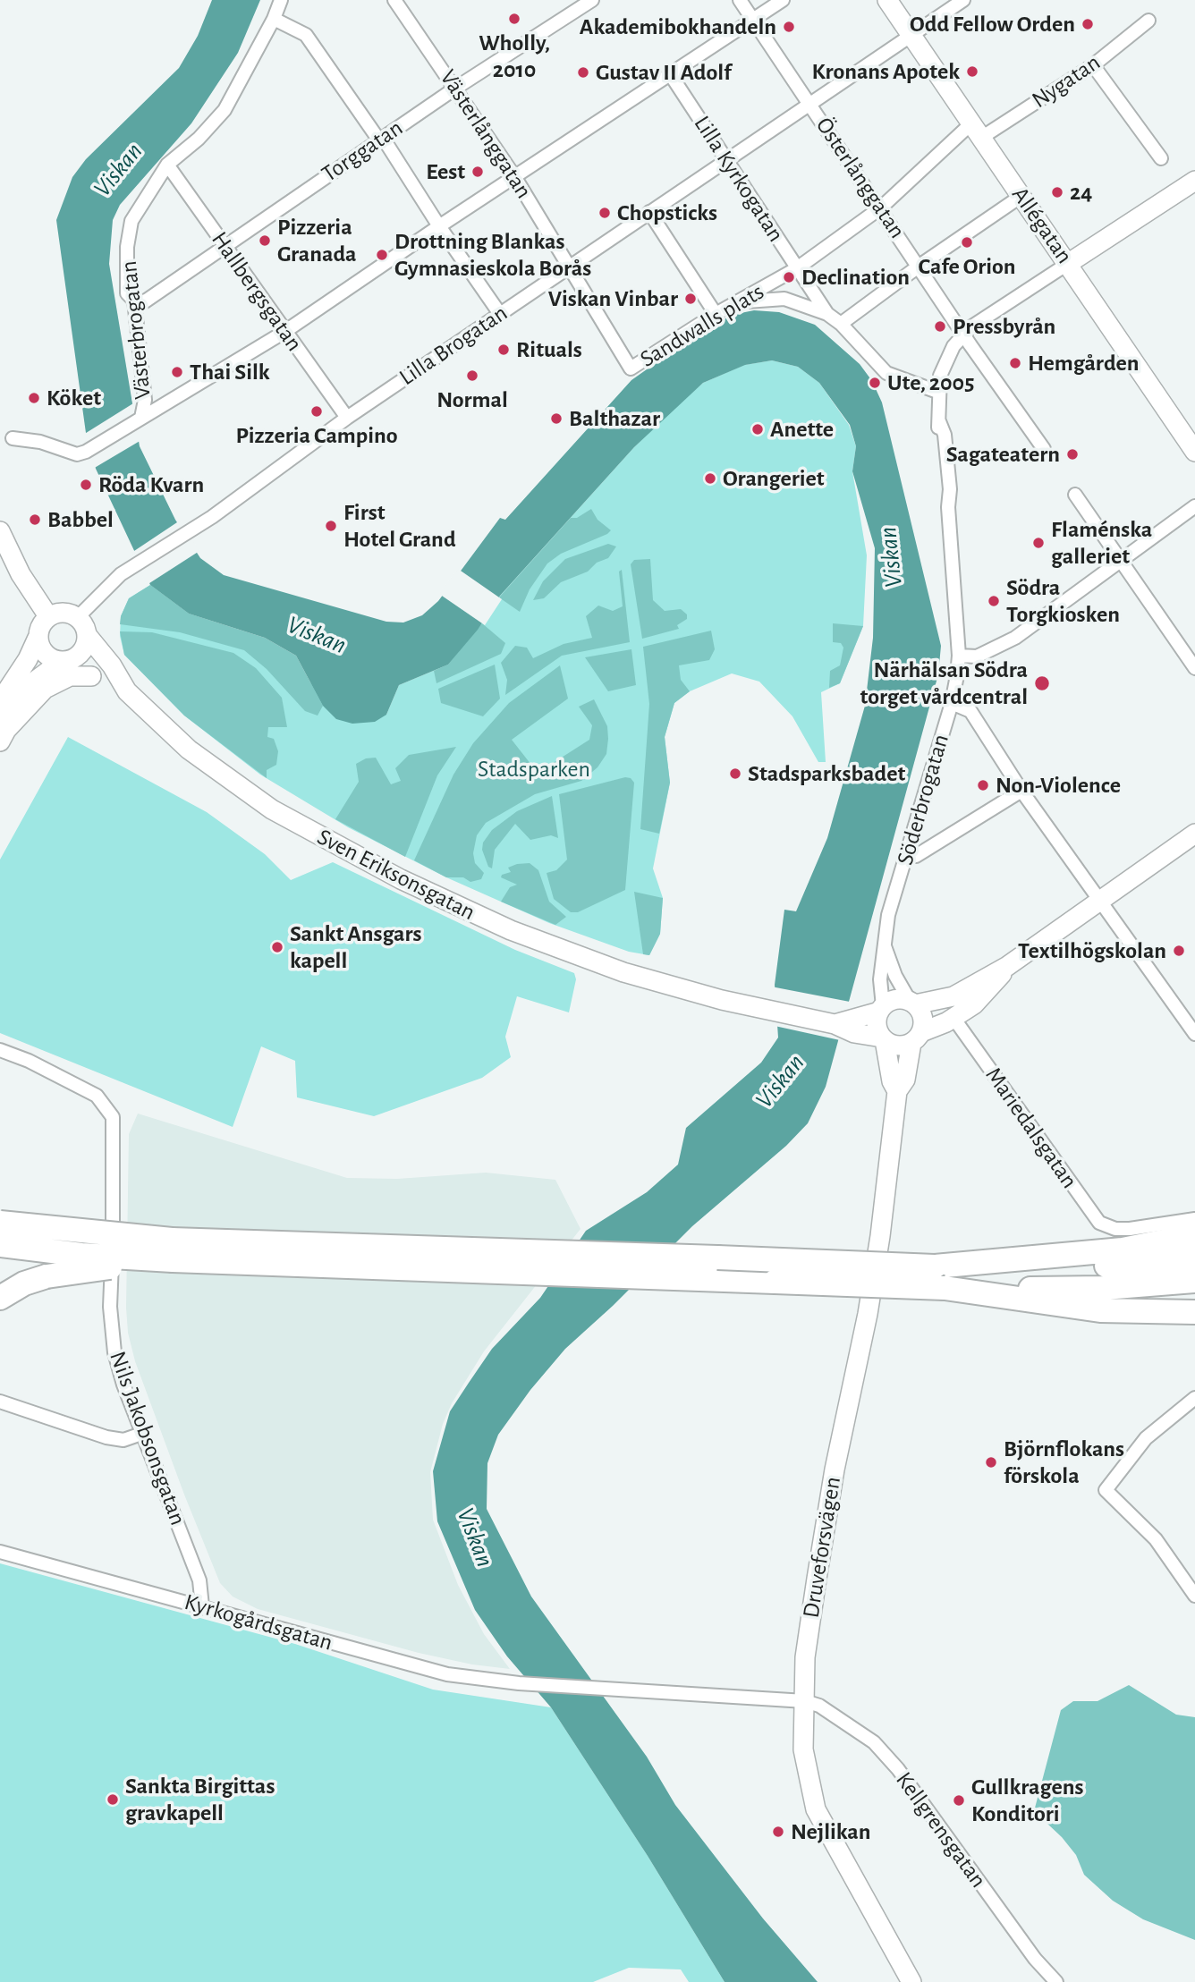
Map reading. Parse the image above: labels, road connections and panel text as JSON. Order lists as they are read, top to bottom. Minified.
{"streets":{"street":["Nygatan","Västerlånggatan","Torggatan","Österlånggatan","Lilla Kyrkogatan","Allégatan","Hallbergsgatan","Sandwalls plats","Västerbrogatan","Lilla Brogatan","Söderbrogatan","Sven Eriksonsgatan","Mariedalsgatan","Nils Jakobsonsgatan","Druveforsvägen","Kyrkogårdsgatan","Kellgrensgatan"]},"crossings":[["Nygatan","Österlånggatan"],["Nygatan","Allégatan"],["Nygatan","Sandwalls plats"],["Västerlånggatan","Torggatan"],["Västerlånggatan","Sandwalls plats"],["Västerlånggatan","Lilla Brogatan"],["Torggatan","Hallbergsgatan"],["Torggatan","Västerbrogatan"],["Österlånggatan","Sandwalls plats"],["Österlånggatan","Lilla Brogatan"],["Österlånggatan","Söderbrogatan"],["Lilla Kyrkogatan","Sandwalls plats"],["Lilla Kyrkogatan","Lilla Brogatan"],["Allégatan","Lilla Brogatan"],["Allégatan","Söderbrogatan"],["Hallbergsgatan","Västerbrogatan"],["Hallbergsgatan","Lilla Brogatan"],["Lilla Brogatan","Sven Eriksonsgatan"],["Söderbrogatan","Druveforsvägen"],["Nils Jakobsonsgatan","Kyrkogårdsgatan"],["Druveforsvägen","Kyrkogårdsgatan"],["Druveforsvägen","Kellgrensgatan"],["Kyrkogårdsgatan","Kellgrensgatan"]],"water":["Viskan"],"parks":["Stadsparken"],"places":["Wholly, 2010","Odd Fellow Orden","Akademibokhandeln","Kronans Apotek","Gustav II Adolf","Eest","24","Chopsticks","Pizzeria Granada","Cafe Orion","Drottning Blankas Gymnasieskola Borås","Declination","Viskan Vinbar","Pressbyrån","Rituals","Hemgården","Thai Silk","Normal","Ute, 2005","Köket","Pizzeria Campino","Balthazar","Anette","Sagateatern","Orangeriet","Röda Kvarn","Babbel","First Hotel Grand","Flaménska galleriet","Södra Torgkiosken","Närhälsan Södra torget vårdcentral","Stadsparksbadet","Non-Violence","Sankt Ansgars kapell","Textilhögskolan","Björnflokans förskola","Sankta Birgittas gravkapell","Gullkragens Konditori","Nejlikan"]}
